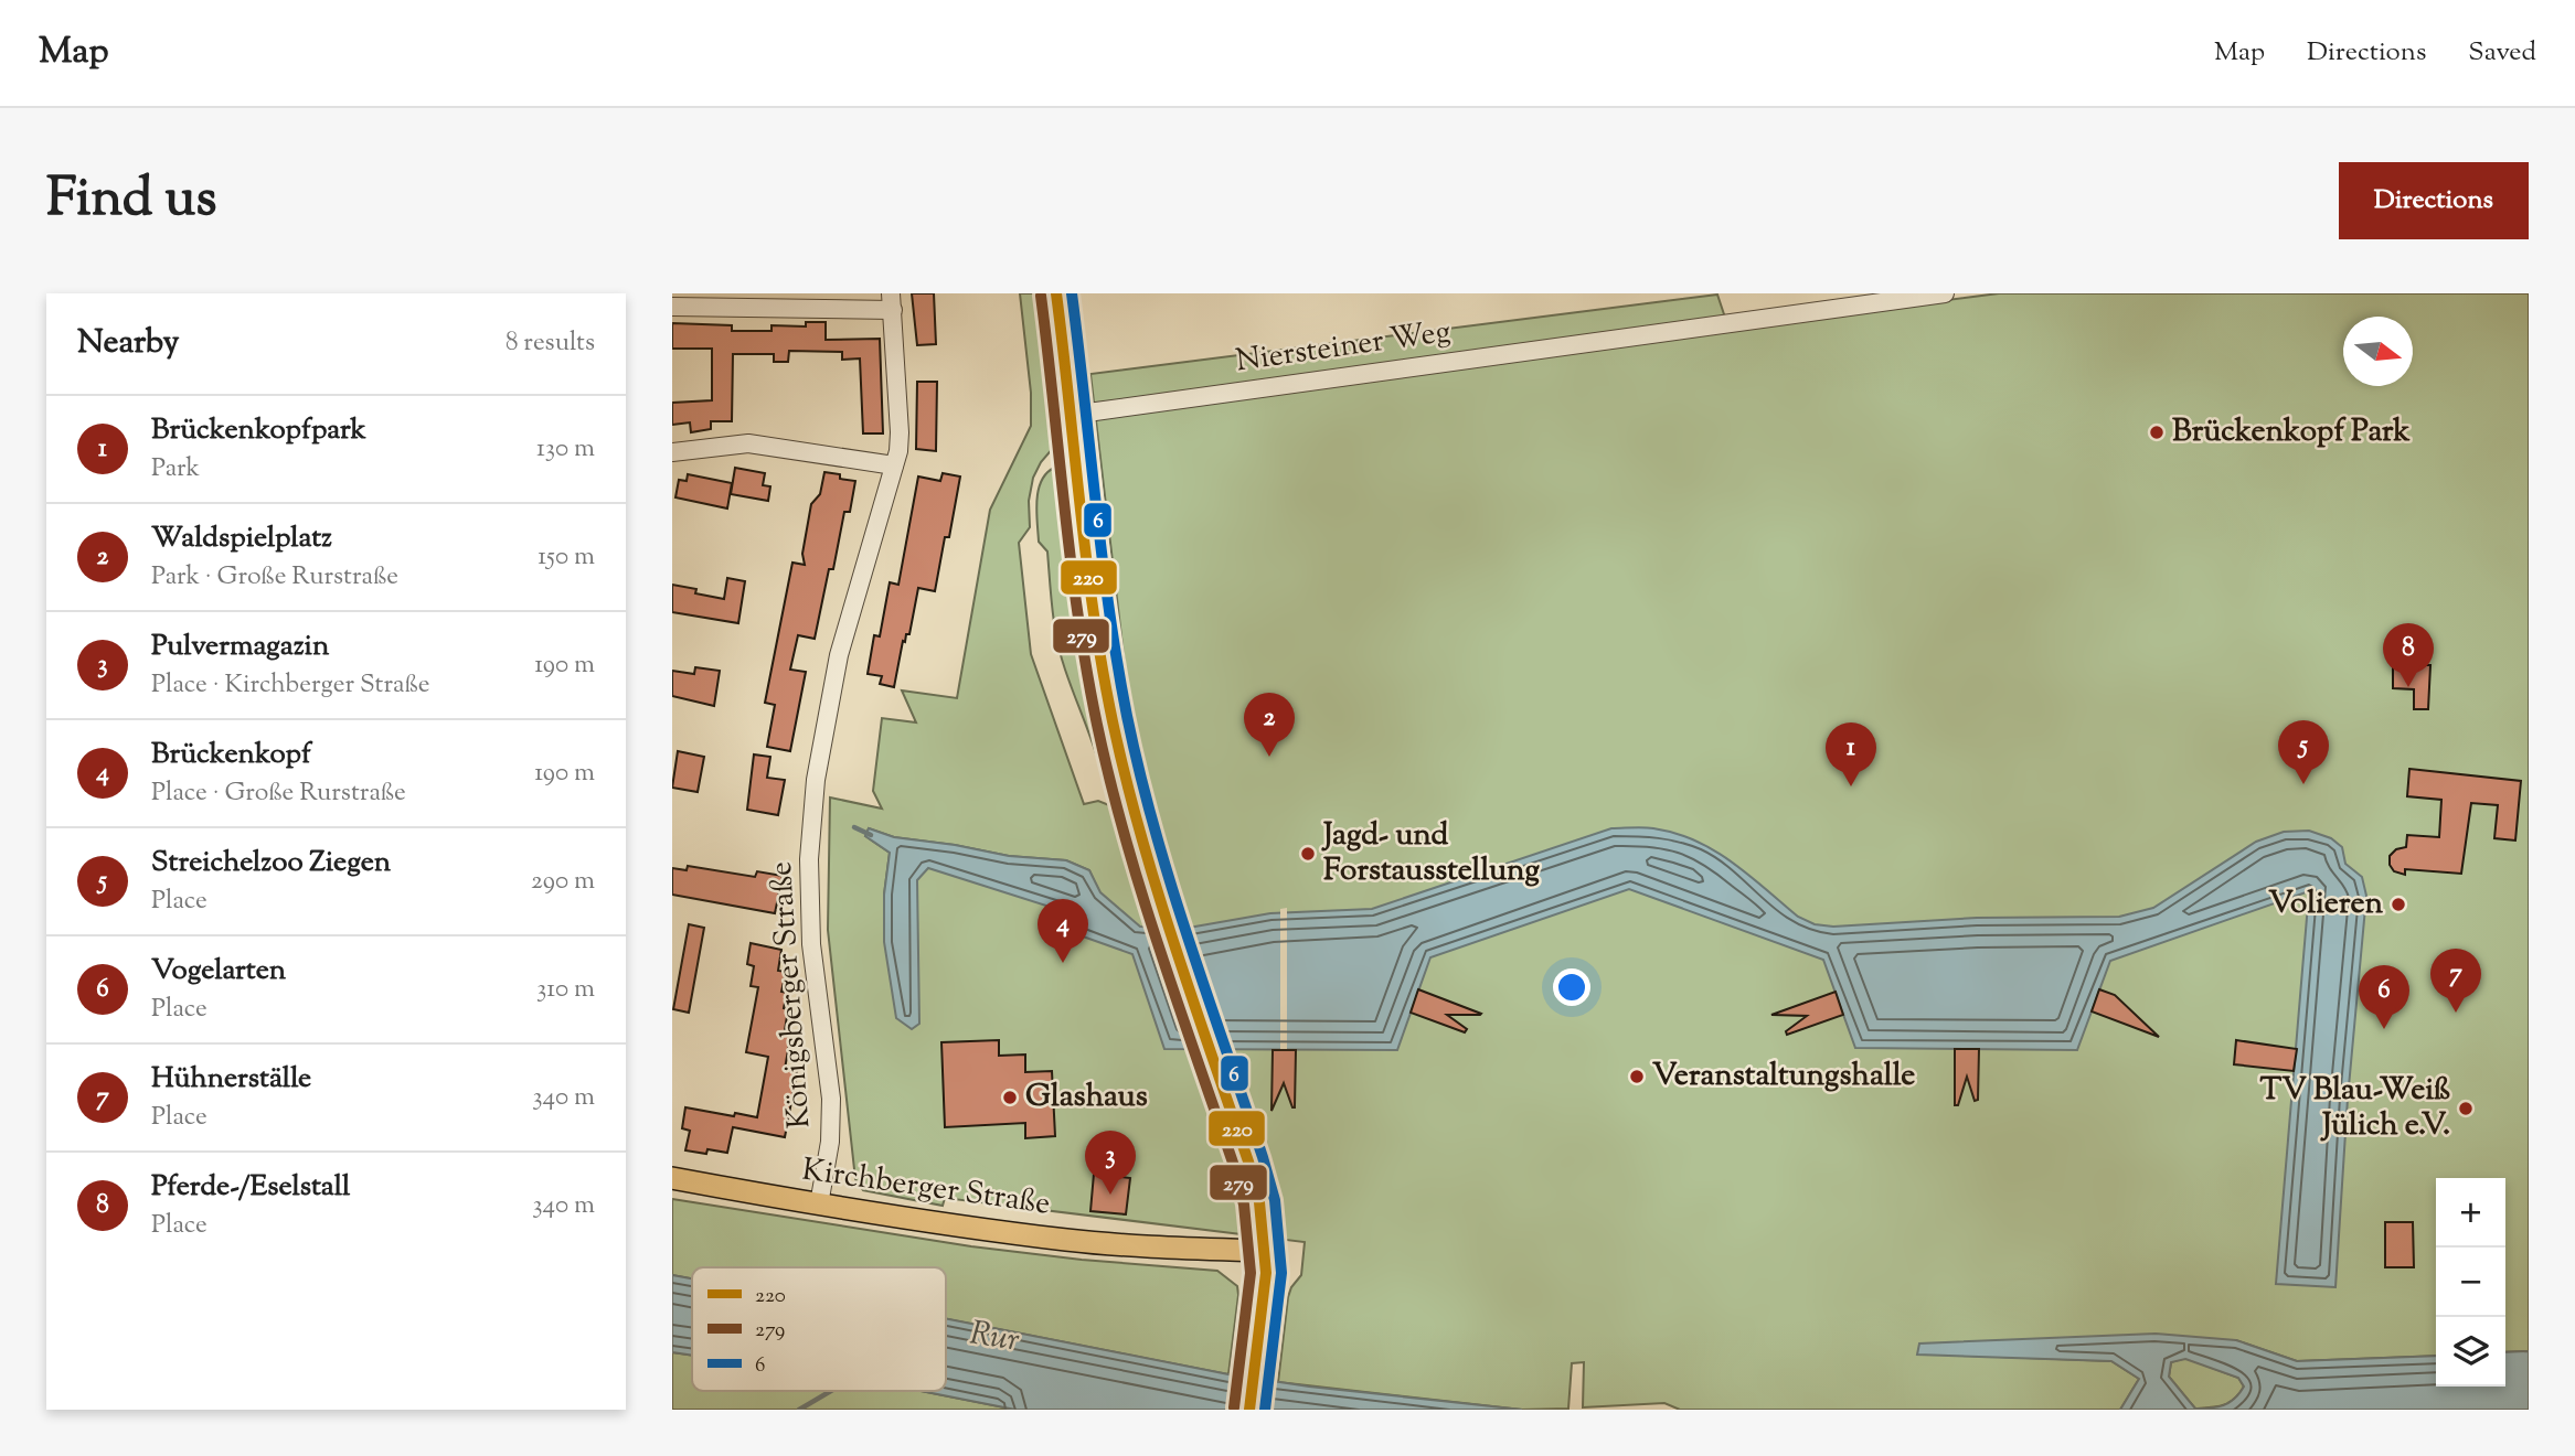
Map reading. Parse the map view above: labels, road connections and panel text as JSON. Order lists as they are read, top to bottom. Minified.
{"streets":{"main road":["Kirchberger Straße"],"street":["Niersteiner Weg","Königsberger Straße"]},"crossings":[["Königsberger Straße","Kirchberger Straße"]],"water":["Rur"],"places":["Brückenkopf Park","Jagd- und Forstausstellung","Volieren","Veranstaltungshalle","Glashaus","TV Blau-Weiß Jülich e.V."],"lines":["transit line 220","transit line 6","transit line 279"],"legend":["220","279","6"],"north":"right","page":{"header":"Map","nav":["Map","Directions","Saved"],"title":"Find us","buttons":"Directions","heading":["Nearby","8 results"],"list":[{"mark":"1","name":"Brückenkopfpark","note":"Park","value":"130 m"},{"mark":"2","name":"Waldspielplatz","note":"Park · Große Rurstraße","value":"150 m"},{"mark":"3","name":"Pulvermagazin","note":"Place · Kirchberger Straße","value":"190 m"},{"mark":"4","name":"Brückenkopf","note":"Place · Große Rurstraße","value":"190 m"},{"mark":"5","name":"Streichelzoo Ziegen","note":"Place","value":"290 m"},{"mark":"6","name":"Vogelarten","note":"Place","value":"310 m"},{"mark":"7","name":"Hühnerställe","note":"Place","value":"340 m"},{"mark":"8","name":"Pferde-/Eselstall","note":"Place","value":"340 m"}],"pins":["8","2","5","1","4","7","6","3"],"map_buttons":["+","−"]}}
